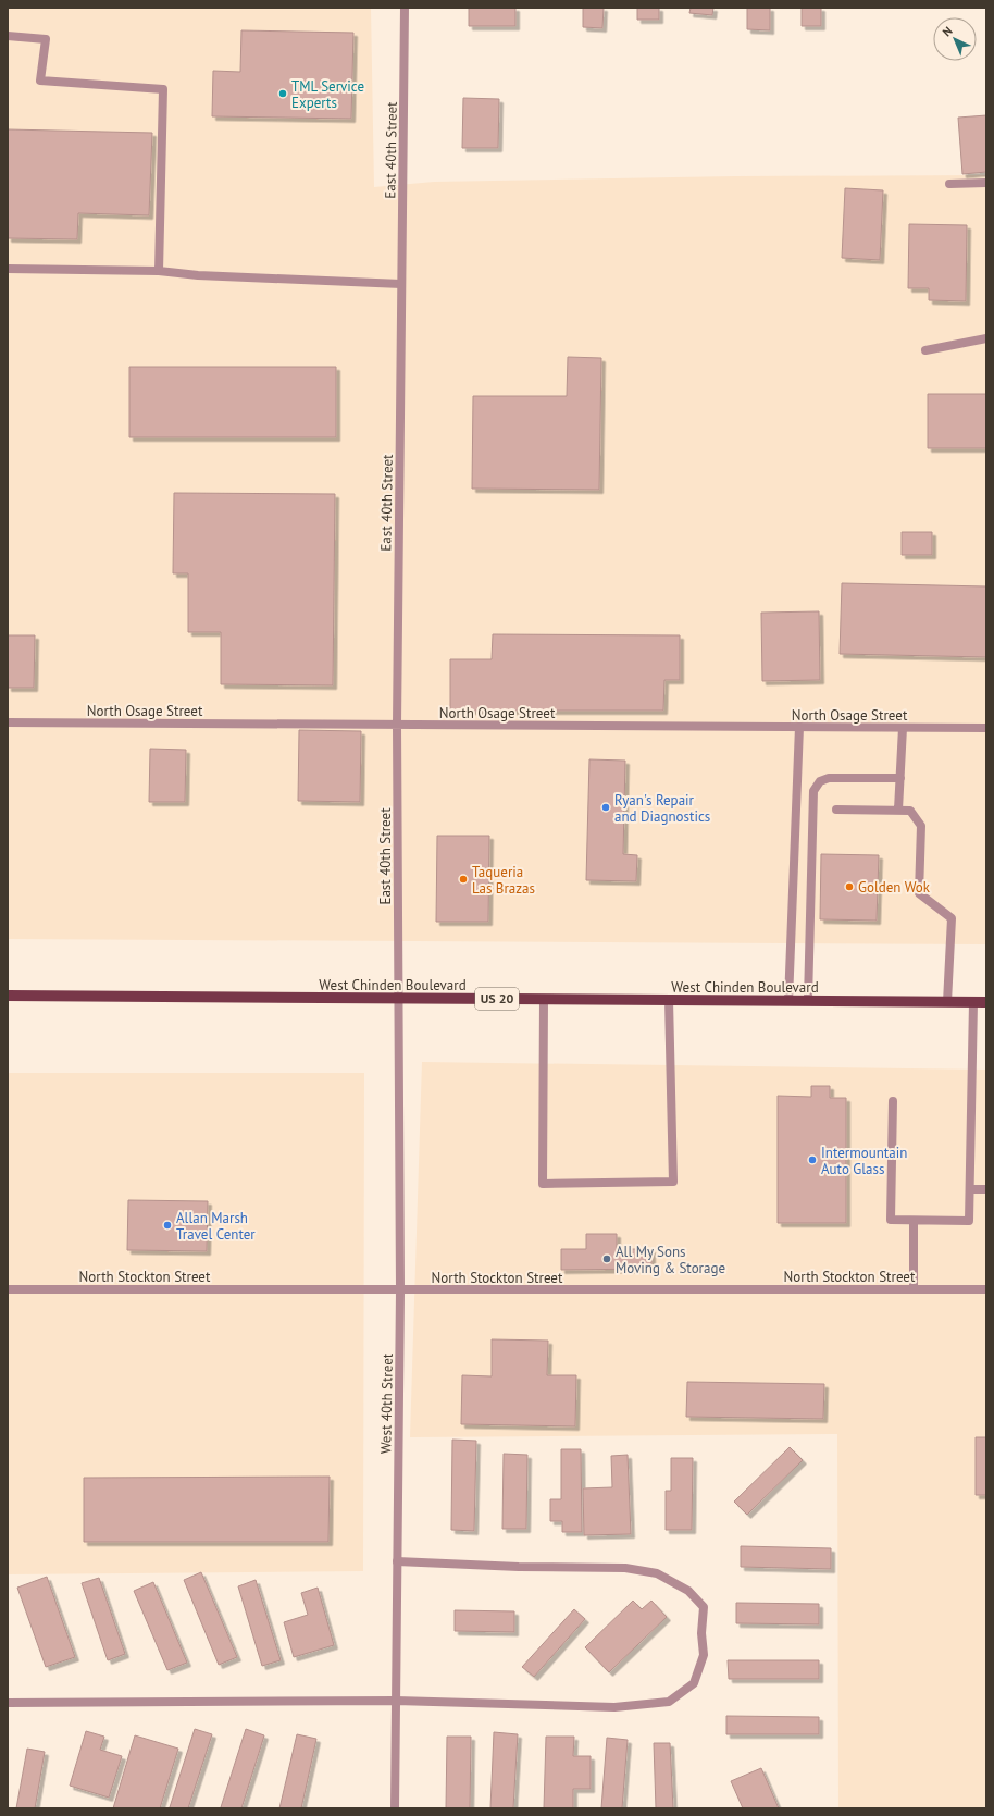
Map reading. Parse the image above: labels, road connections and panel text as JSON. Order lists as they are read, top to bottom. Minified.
{"streets":{"main road":["West Chinden Boulevard","US 20"],"street":["East 40th Street","North Osage Street","North Stockton Street","West 40th Street"]},"crossings":[["East 40th Street","North Osage Street"],["East 40th Street","West Chinden Boulevard"],["East 40th Street","West 40th Street"],["West Chinden Boulevard","West 40th Street"],["North Stockton Street","West 40th Street"]],"places":["TML Service Experts","Ryan's Repair and Diagnostics","Taqueria Las Brazas","Golden Wok","Intermountain Auto Glass","Allan Marsh Travel Center","All My Sons Moving & Storage"],"north":"top left"}
